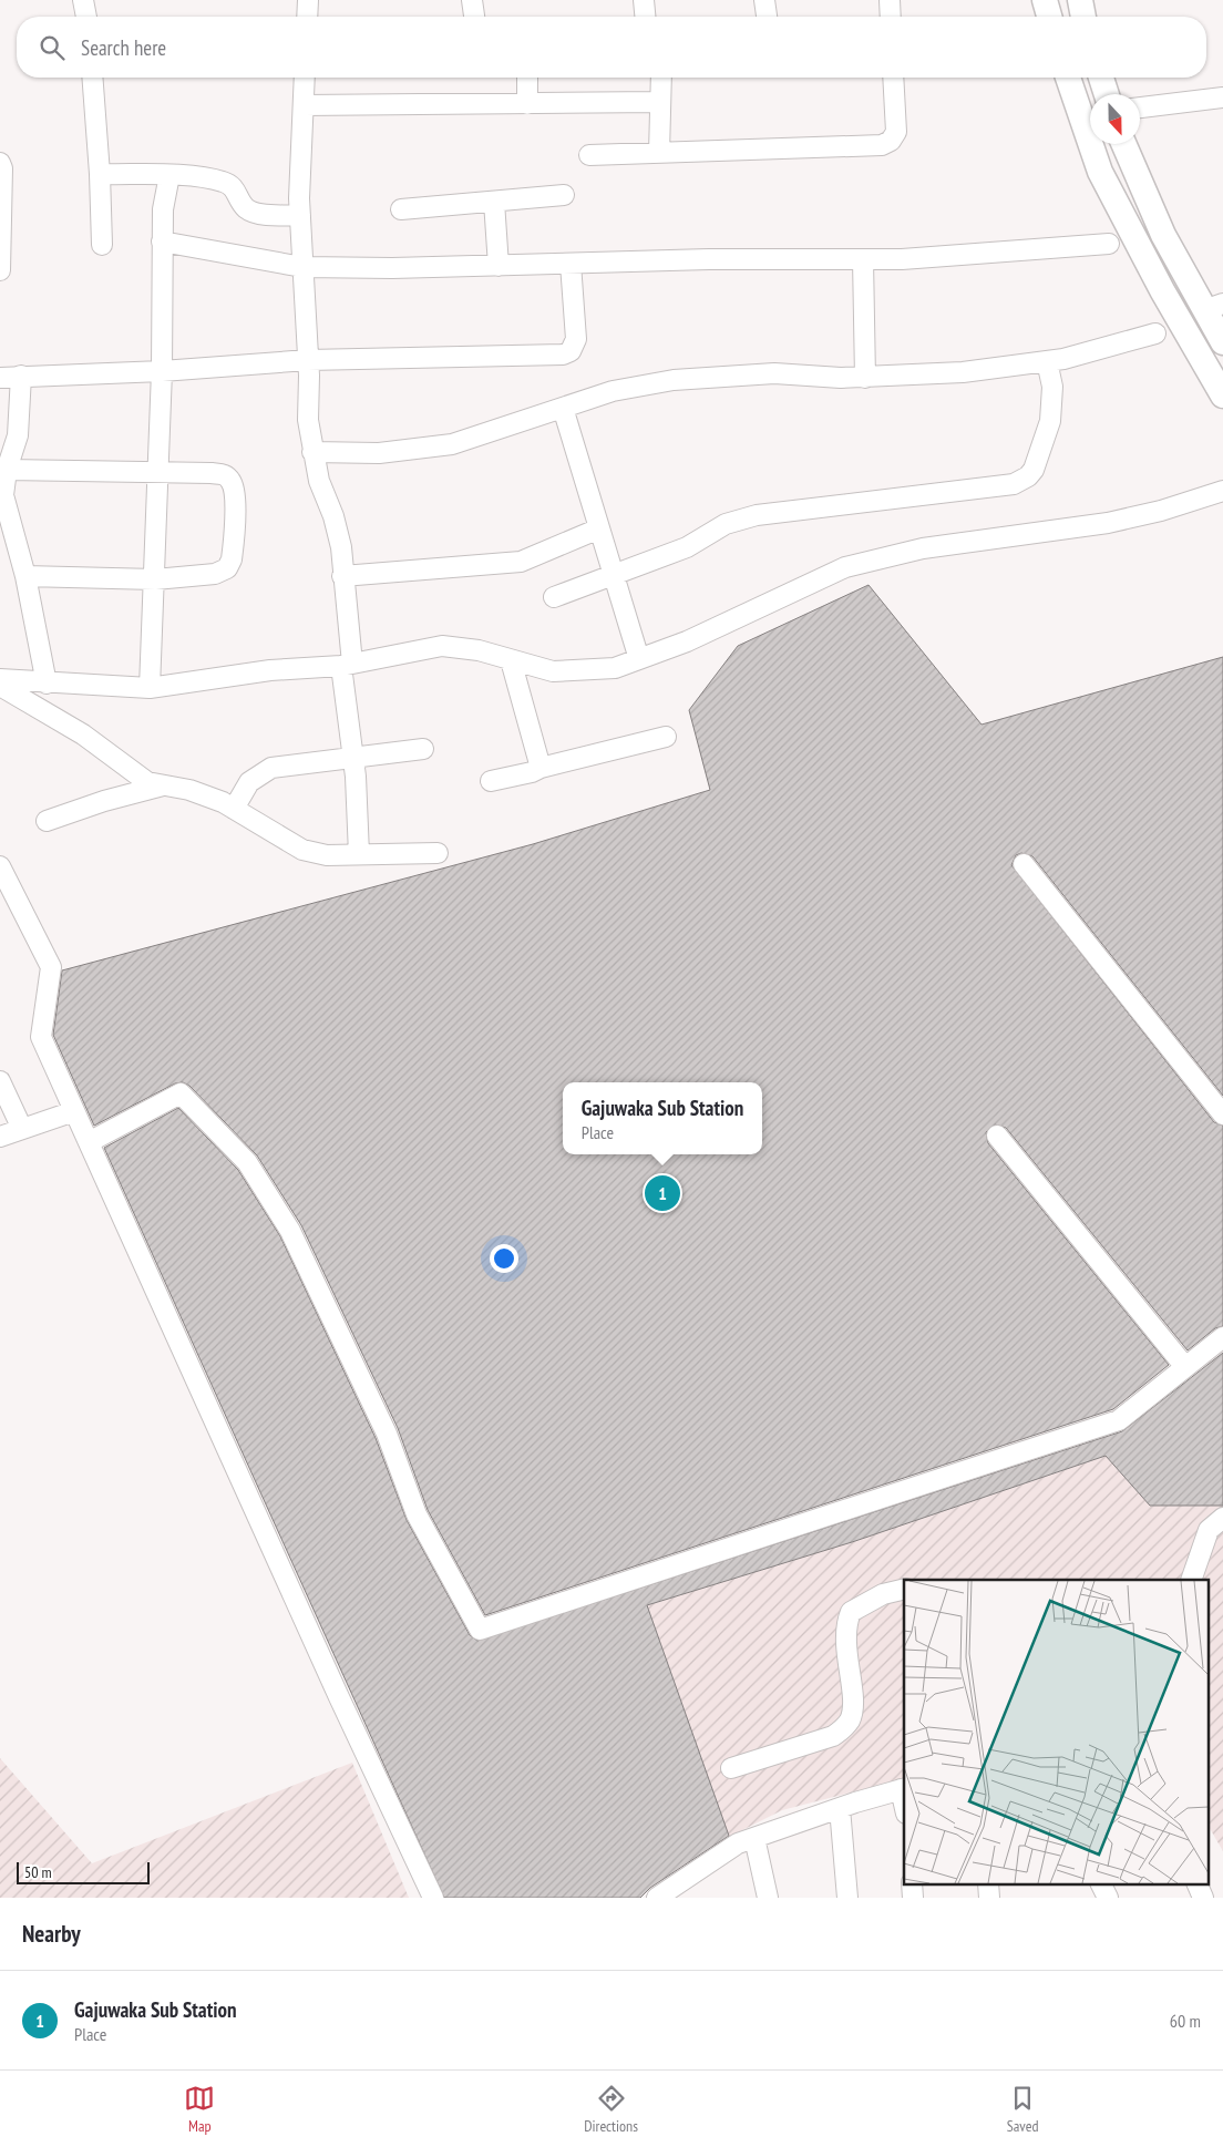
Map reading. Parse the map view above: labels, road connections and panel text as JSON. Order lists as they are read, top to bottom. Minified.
{"scale_bar":"50 m","north":"bottom","page":{"search":"Search here","popup":["Gajuwaka Sub Station","Place"],"pins":"1","scale":"50 m","heading":"Nearby","list":[{"mark":"1","name":"Gajuwaka Sub Station","note":"Place","value":"60 m"}],"nav":["Map","Directions","Saved"]}}
